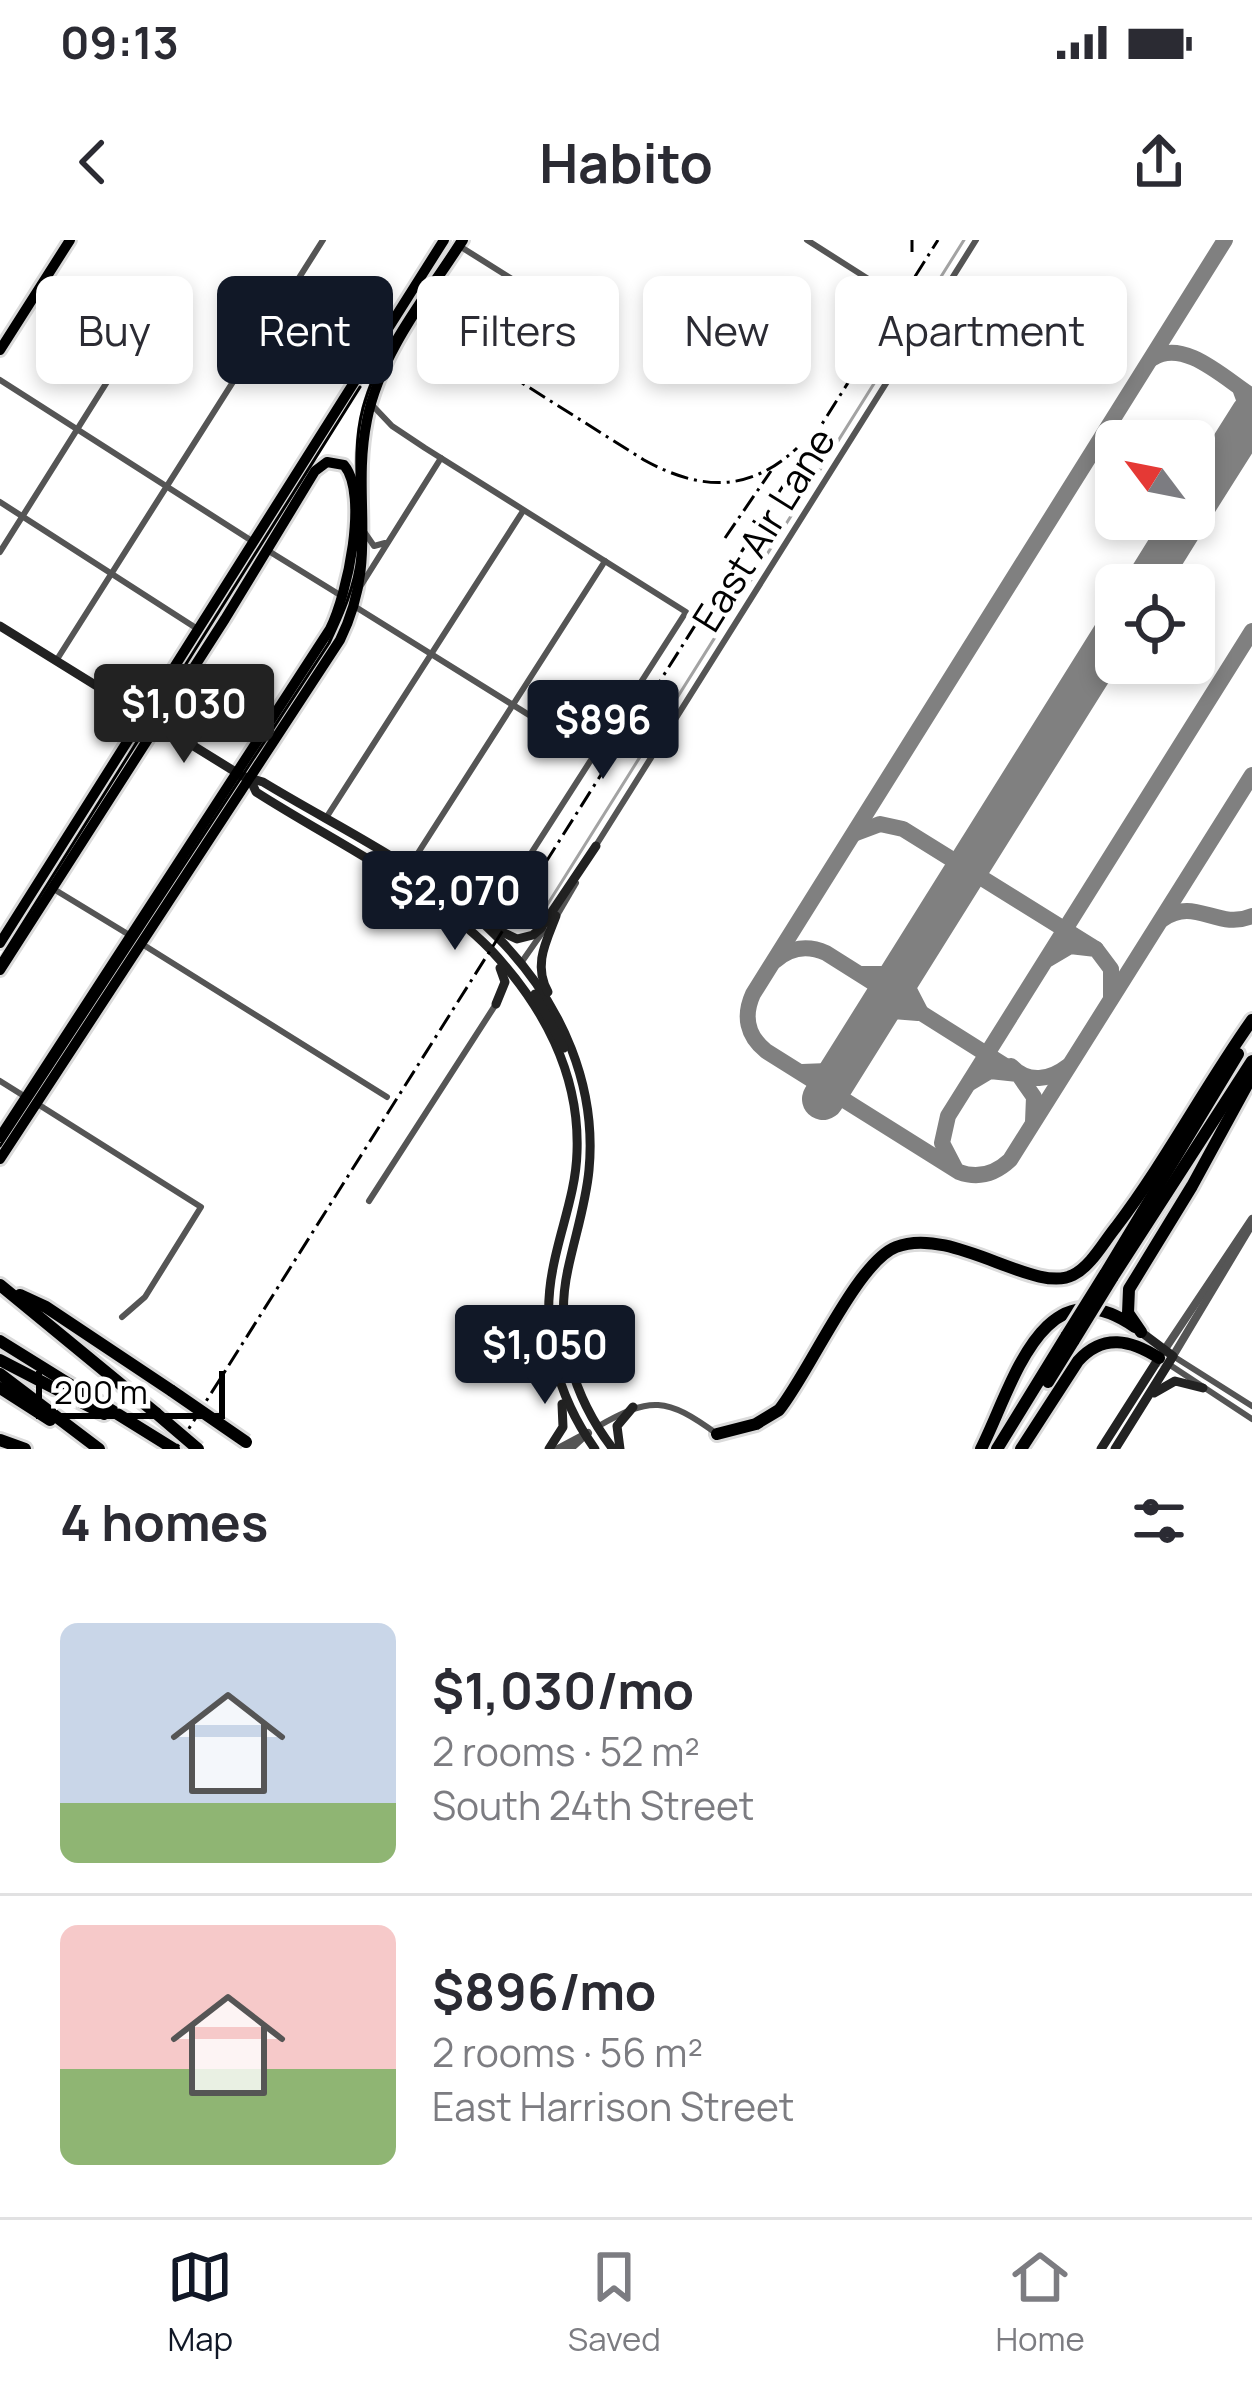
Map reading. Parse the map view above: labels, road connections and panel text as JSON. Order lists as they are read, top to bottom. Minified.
{"streets":{"street":["East Air Lane"]},"scale_bar":"200 m","north":"top left","page":{"status":"09:13","header":"Habito","chip":["Buy","Rent","Filters","New","Apartment"],"price":["$1,030","$896","$2,070","$1,050"],"scale":"200 m","heading":"4 homes","list":[{"name":"$1,030/mo","note":"2 rooms · 52 m² · South 24th Street"},{"name":"$896/mo","note":"2 rooms · 56 m² · East Harrison Street"}],"tabs":["Map","Saved","Home"]}}
